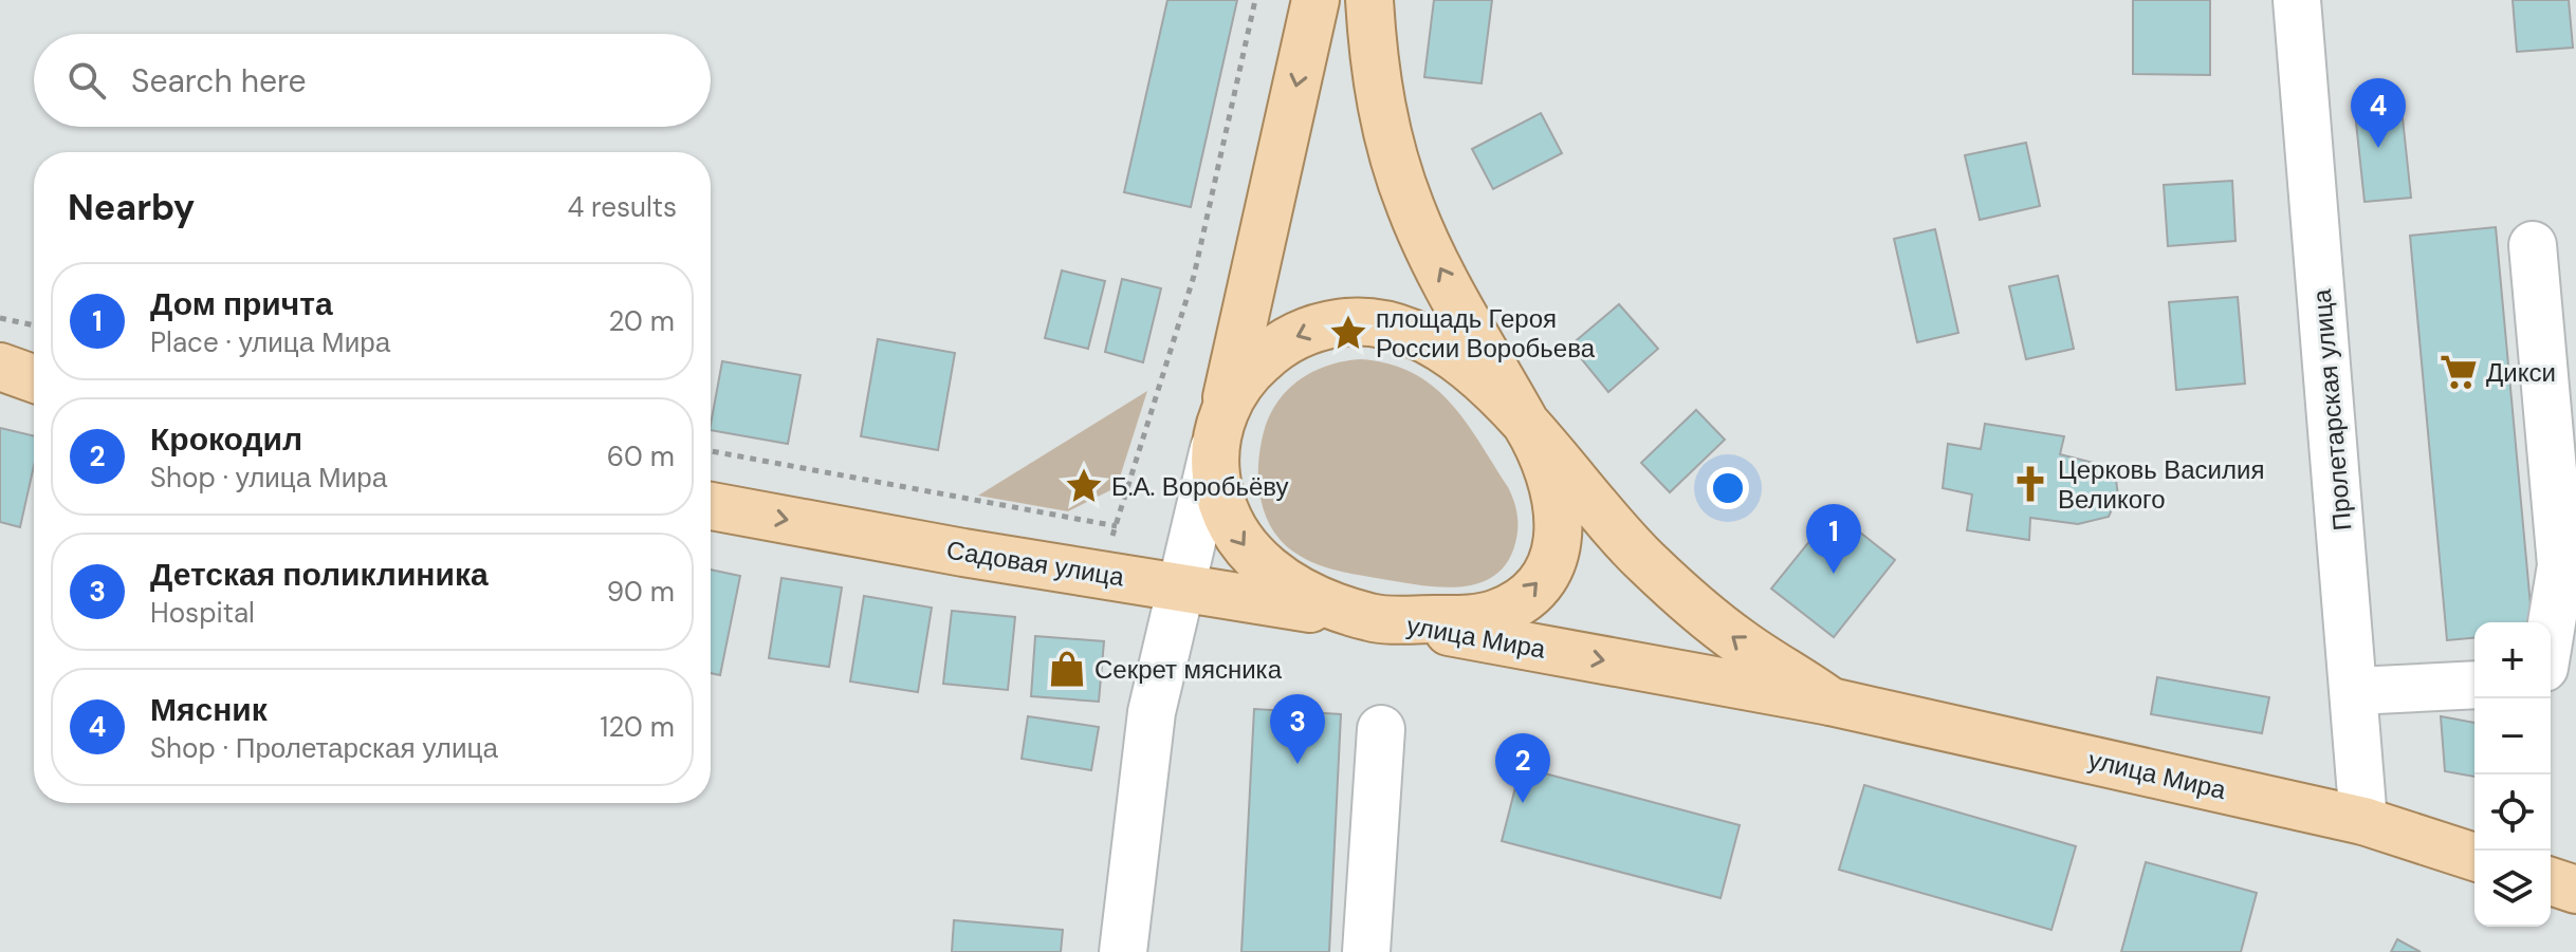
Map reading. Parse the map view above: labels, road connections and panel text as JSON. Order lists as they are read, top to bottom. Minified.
{"streets":{"main road":["Садовая улица","улица Мира"],"street":["Пролетарская улица"]},"crossings":[["Пролетарская улица","улица Мира"],["Садовая улица","улица Мира"]],"one_way":["Садовая улица"],"places":{"place":["площадь Героя России Воробьева","Б.А. Воробьёву"],"supermarket":["Дикси"],"church":["Церковь Василия Великого"],"shop":["Секрет мясника"]},"page":{"search":"Search here","pins":["4","1","3","2"],"heading":["Nearby","4 results"],"list":[{"mark":"1","name":"Дом причта","note":"Place · улица Мира","value":"20 m"},{"mark":"2","name":"Крокодил","note":"Shop · улица Мира","value":"60 m"},{"mark":"3","name":"Детская поликлиника","note":"Hospital","value":"90 m"},{"mark":"4","name":"Мясник","note":"Shop · Пролетарская улица","value":"120 m"}],"map_buttons":["+","−"]}}
